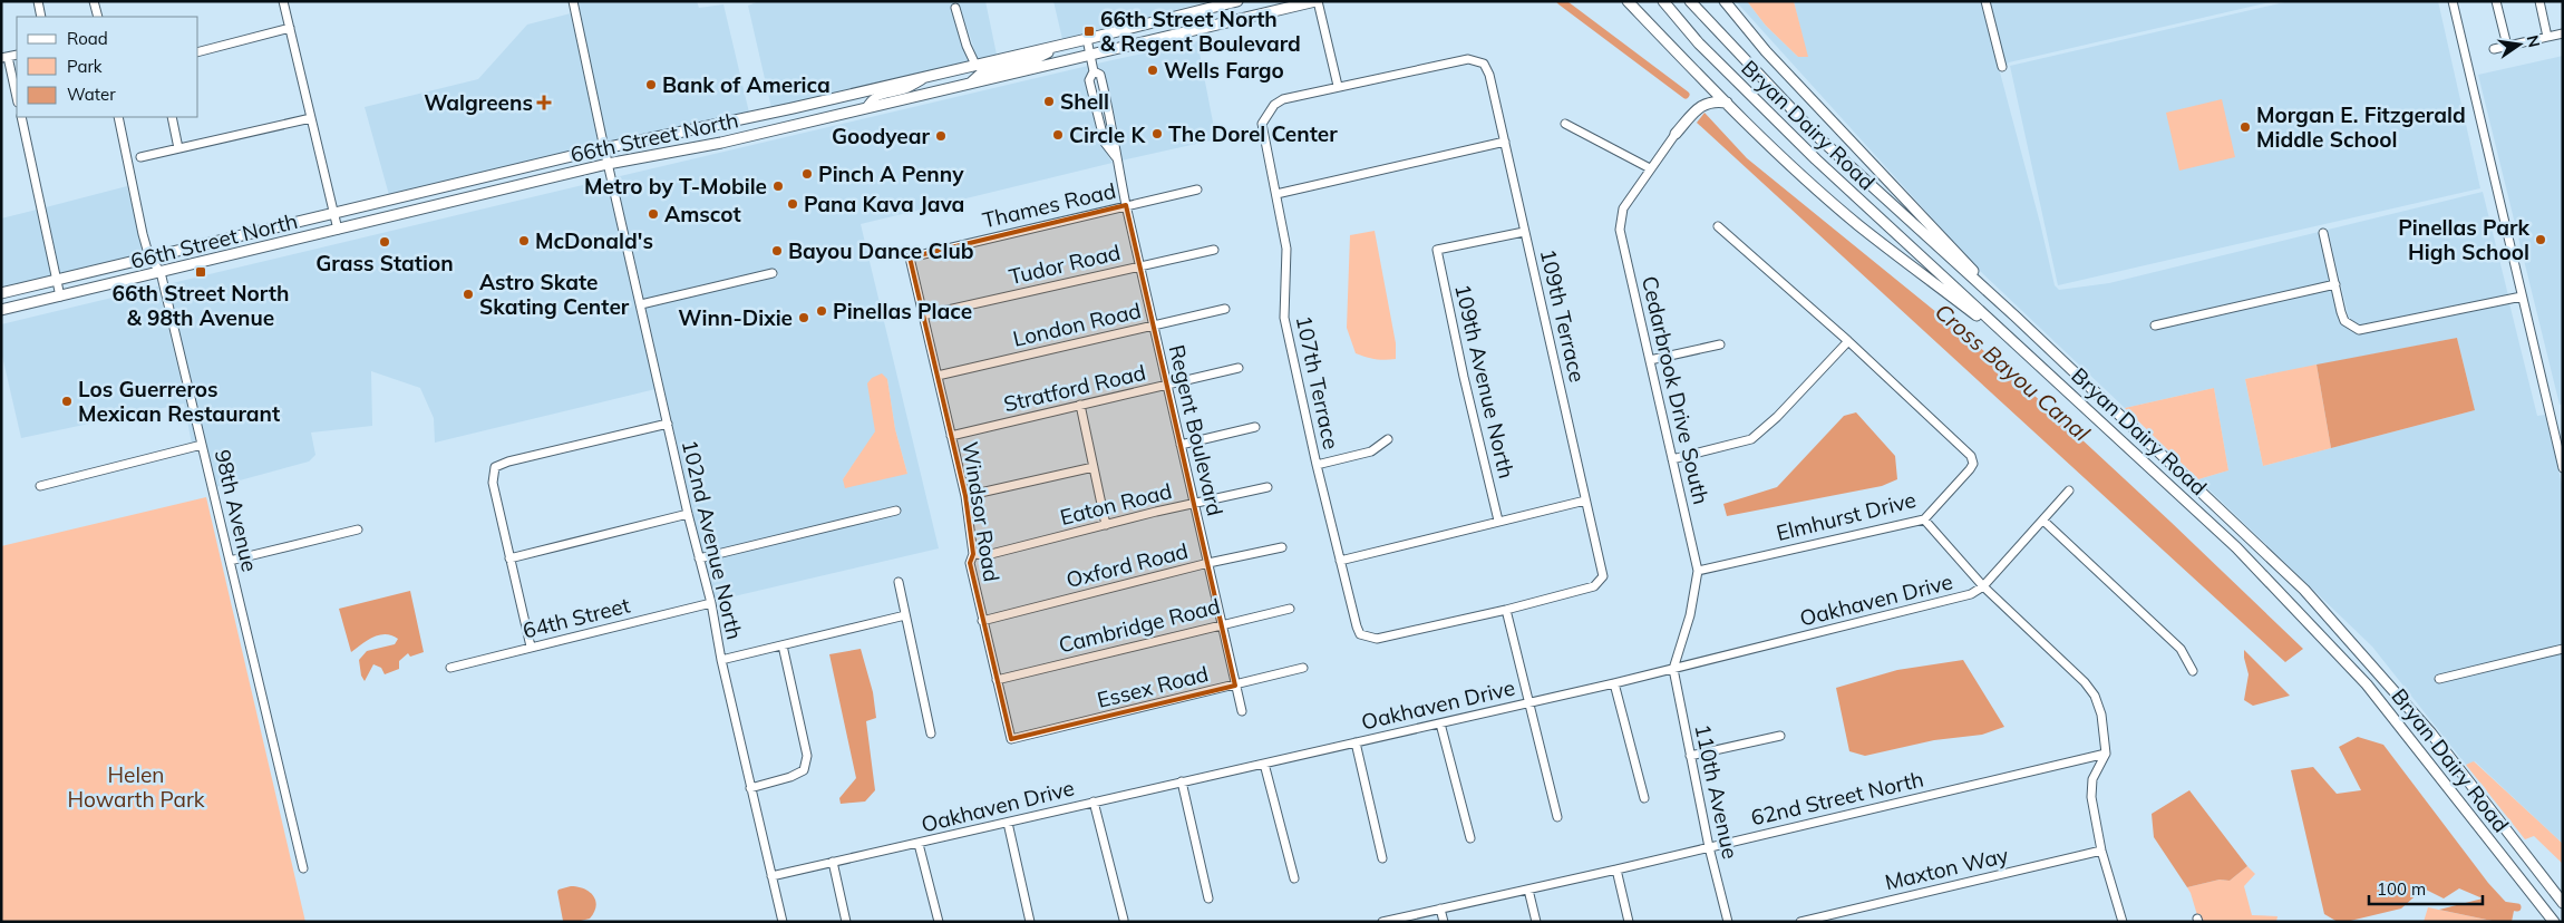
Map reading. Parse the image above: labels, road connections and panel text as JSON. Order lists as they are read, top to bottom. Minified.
{"streets":{"main road":["Bryan Dairy Road","66th Street North"],"street":["Thames Road","Tudor Road","109th Terrace","London Road","109th Avenue North","107th Terrace","Stratford Road","Cedarbrook Drive South","Regent Boulevard","Eaton Road","98th Avenue","Windsor Road","Elmhurst Drive","102nd Avenue North","Oxford Road","Oakhaven Drive","64th Street","Cambridge Road","Essex Road","110th Avenue","62nd Street North","Maxton Way"]},"crossings":[["66th Street North","Regent Boulevard"],["66th Street North","98th Avenue"],["66th Street North","102nd Avenue North"],["Thames Road","Regent Boulevard"],["Thames Road","Windsor Road"],["Tudor Road","Regent Boulevard"],["Tudor Road","Windsor Road"],["109th Terrace","109th Avenue North"],["109th Terrace","107th Terrace"],["London Road","Regent Boulevard"],["London Road","Windsor Road"],["Stratford Road","Regent Boulevard"],["Stratford Road","Windsor Road"],["Cedarbrook Drive South","Elmhurst Drive"],["Cedarbrook Drive South","Oakhaven Drive"],["Cedarbrook Drive South","110th Avenue"],["Regent Boulevard","Eaton Road"],["Regent Boulevard","Oxford Road"],["Regent Boulevard","Cambridge Road"],["Regent Boulevard","Essex Road"],["Eaton Road","Windsor Road"],["Windsor Road","Oxford Road"],["Windsor Road","Cambridge Road"],["Windsor Road","Essex Road"],["102nd Avenue North","Oakhaven Drive"],["102nd Avenue North","64th Street"],["Oakhaven Drive","110th Avenue"],["110th Avenue","62nd Street North"]],"water":["Cross Bayou Canal"],"parks":["Helen Howarth Park"],"places":{"transit":["66th Street North & Regent Boulevard","66th Street North & 98th Avenue"],"other":["Wells Fargo","Bank of America","Shell","Morgan E. Fitzgerald Middle School","The Dorel Center","Circle K","Goodyear","Pinch A Penny","Metro by T-Mobile","Pana Kava Java","Amscot","Pinellas Park High School","McDonald's","Grass Station","Bayou Dance Club","Astro Skate Skating Center","Pinellas Place","Winn-Dixie","Los Guerreros Mexican Restaurant"],"health":["Walgreens"]},"legend":["Road","Park","Water"],"scale_bar":"100 m","north":"right"}
